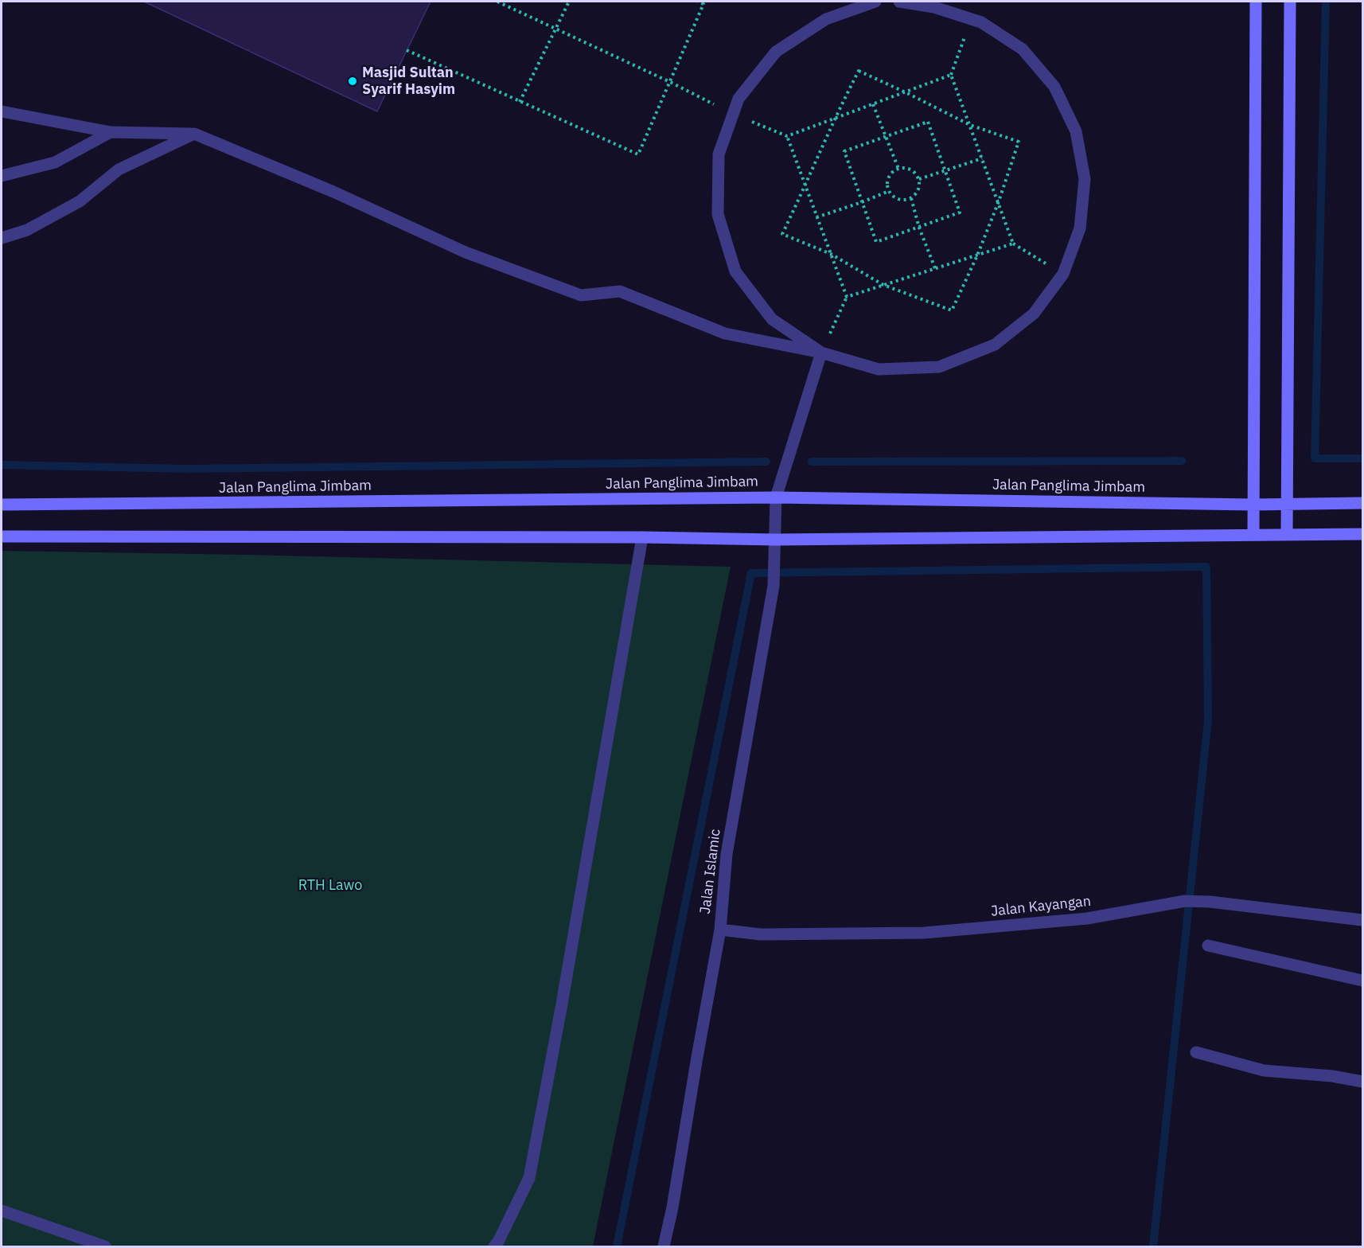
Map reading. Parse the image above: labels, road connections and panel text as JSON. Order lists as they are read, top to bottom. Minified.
{"streets":{"street":["Jalan Panglima Jimbam","Jalan Islamic","Jalan Kayangan"]},"crossings":[["Jalan Panglima Jimbam","Jalan Islamic"],["Jalan Islamic","Jalan Kayangan"]],"parks":["RTH Lawo"],"places":["Masjid Sultan Syarif Hasyim"]}
